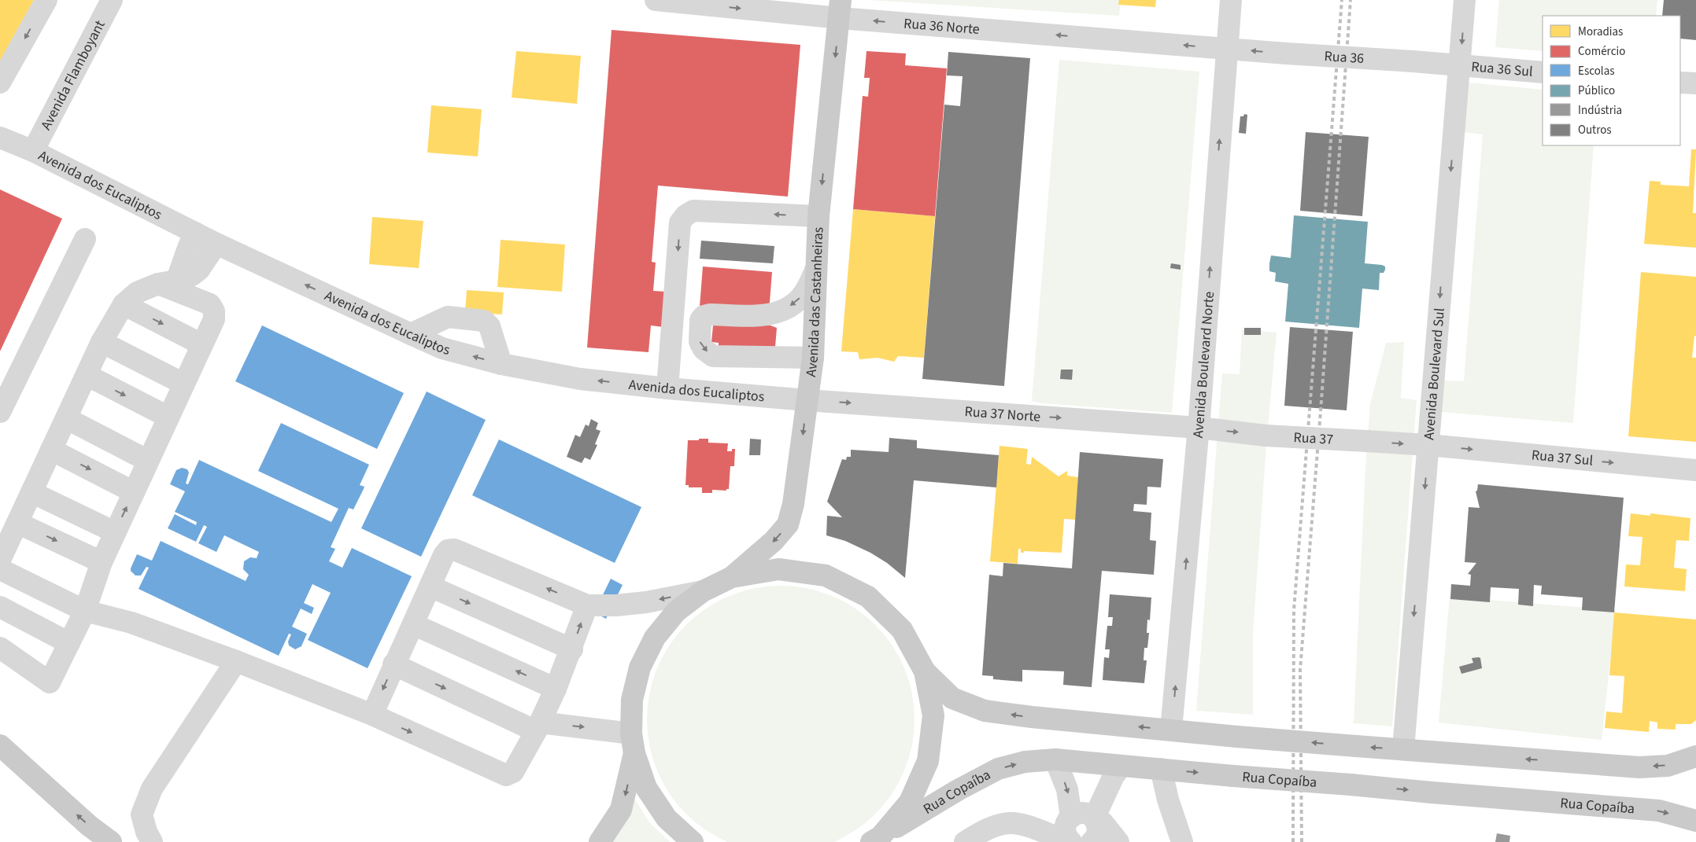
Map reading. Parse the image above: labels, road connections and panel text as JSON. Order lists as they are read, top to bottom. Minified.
{"streets":{"main road":["Avenida das Castanheiras","Rua Copaíba"],"street":["Rua 36 Norte","Rua 36","Rua 36 Sul","Avenida Flamboyant","Avenida dos Eucaliptos","Avenida Boulevard Norte","Avenida Boulevard Sul","Rua 37 Norte","Rua 37","Rua 37 Sul"]},"crossings":[["Rua 36 Norte","Rua 36"],["Rua 36 Norte","Avenida das Castanheiras"],["Rua 36 Norte","Avenida Boulevard Norte"],["Rua 36","Rua 36 Sul"],["Rua 36","Avenida Boulevard Norte"],["Rua 36","Avenida Boulevard Sul"],["Rua 36 Sul","Avenida Boulevard Sul"],["Avenida Flamboyant","Avenida dos Eucaliptos"],["Avenida dos Eucaliptos","Avenida das Castanheiras"],["Avenida dos Eucaliptos","Rua 37 Norte"],["Avenida das Castanheiras","Rua 37 Norte"],["Avenida Boulevard Norte","Rua 37 Norte"],["Avenida Boulevard Norte","Rua 37"],["Avenida Boulevard Sul","Rua 37"],["Avenida Boulevard Sul","Rua 37 Sul"],["Rua 37 Norte","Rua 37"],["Rua 37","Rua 37 Sul"]],"one_way":["Rua 36","Avenida dos Eucaliptos","Avenida das Castanheiras","Avenida Boulevard Norte","Avenida Boulevard Sul","Rua 37 Norte","Rua 37","Rua 37 Sul"],"legend":["Moradias","Comércio","Escolas","Público","Indústria","Outros"]}
